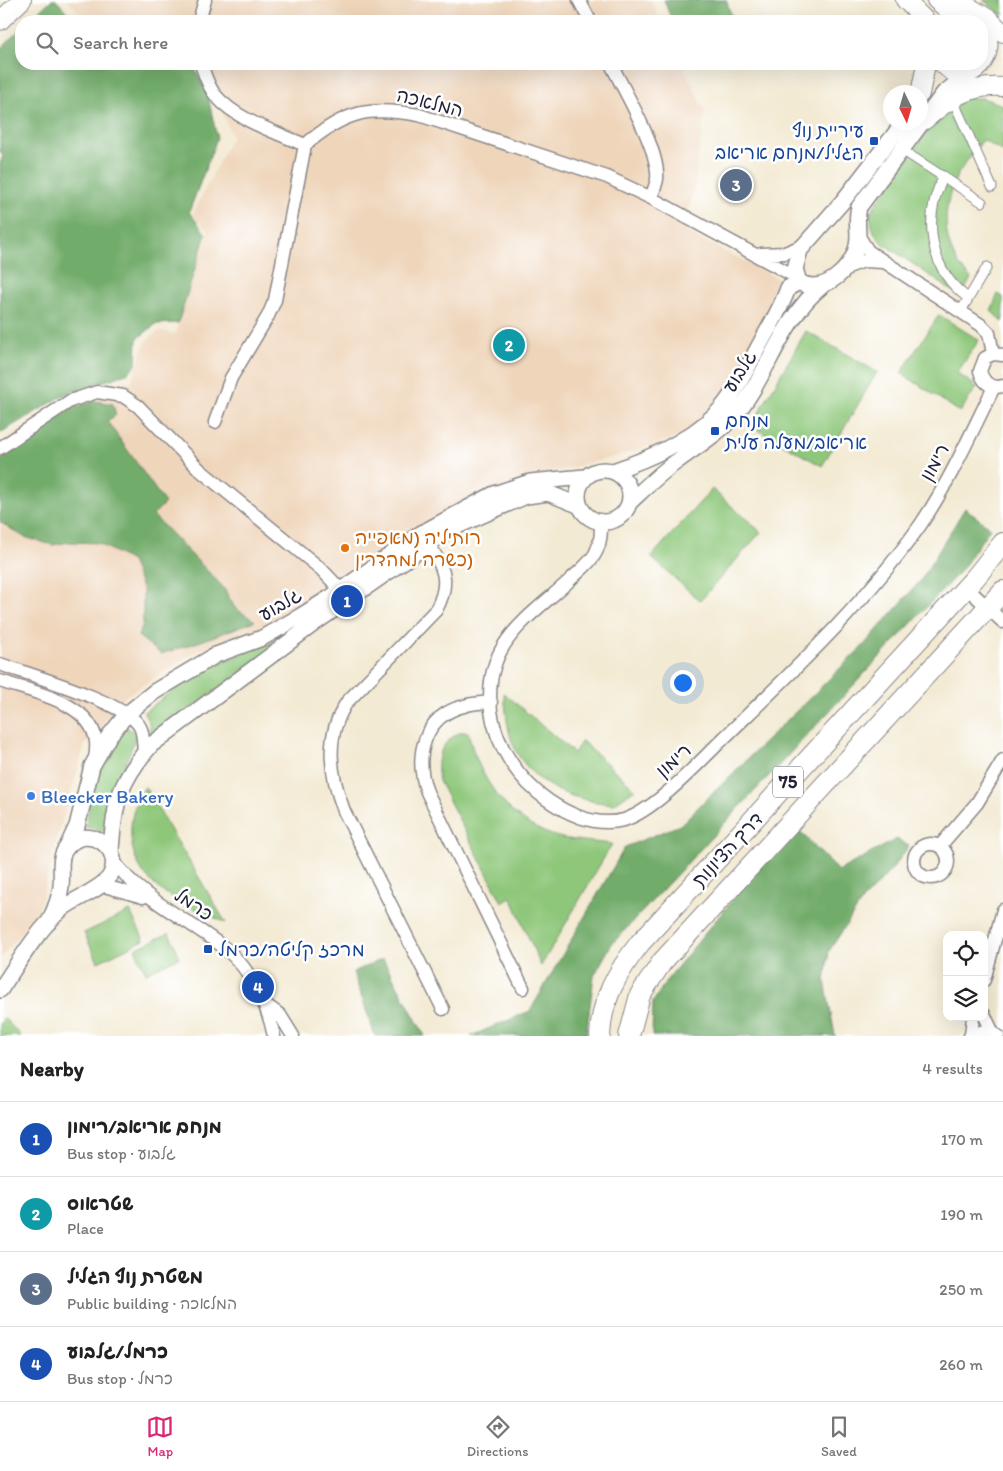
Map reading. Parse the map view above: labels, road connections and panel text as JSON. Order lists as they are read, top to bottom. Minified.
{"streets":{"highway":["75","דרך הציונות"],"street":["המלאכה","גלבוע","רימון","כרמל"]},"crossings":[["המלאכה","גלבוע"],["גלבוע","רימון"],["גלבוע","כרמל"]],"places":{"transit":["עיריית נוף הגליל/מנחם אריאב","מנחם אריאב/מעלה עלית","מרכז קליטה/כרמל"],"other":["רותיל'ה (מאפייה כשרה למהדרין)","Bleecker Bakery"]},"north":"bottom","page":{"search":"Search here","pins":["3","2","1","4"],"heading":["Nearby","4 results"],"list":[{"mark":"1","name":"מנחם אריאב/רימון","note":"Bus stop · גלבוע","value":"170 m"},{"mark":"2","name":"שטראוס","note":"Place","value":"190 m"},{"mark":"3","name":"משטרת נוף הגליל","note":"Public building · המלאכה","value":"250 m"},{"mark":"4","name":"כרמל/גלבוע","note":"Bus stop · כרמל","value":"260 m"}],"nav":["Map","Directions","Saved"]}}
